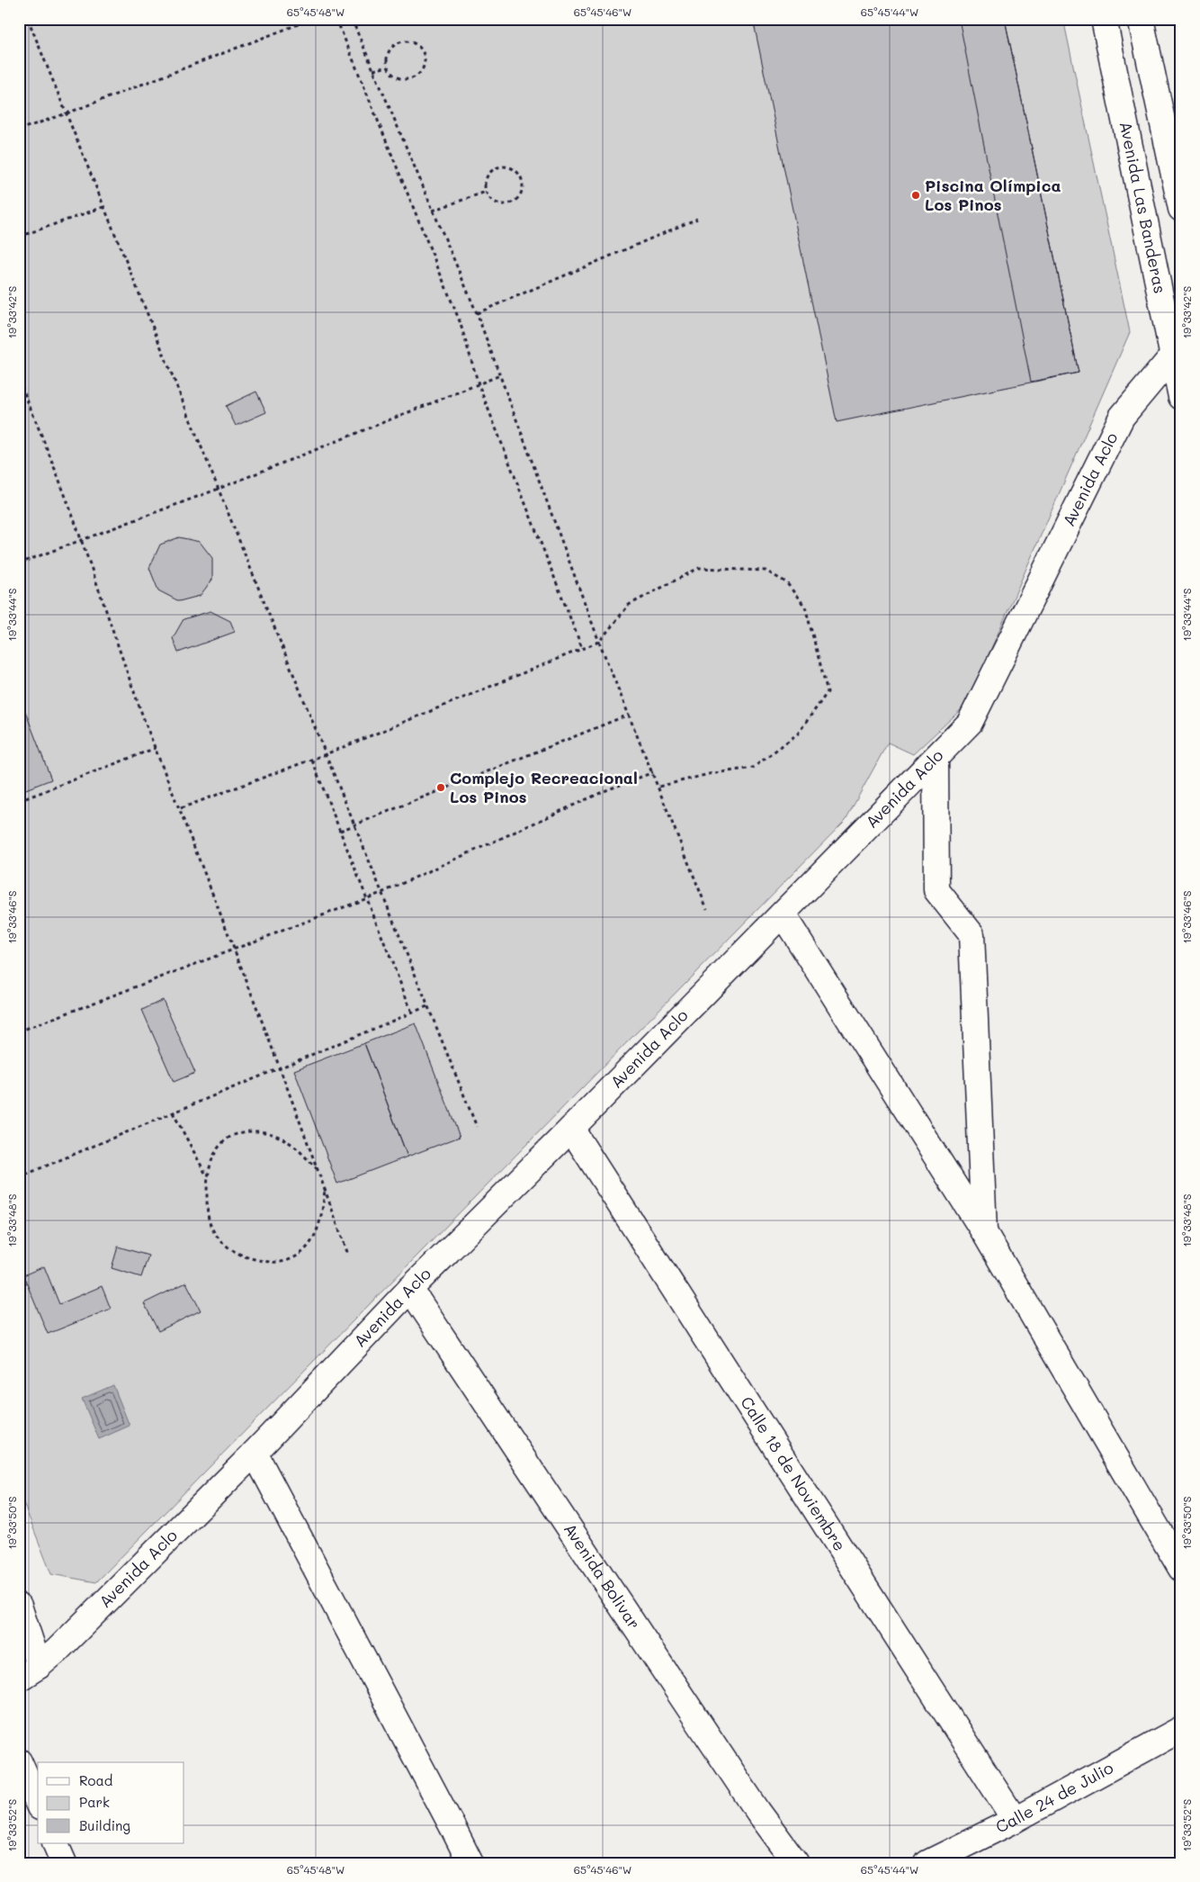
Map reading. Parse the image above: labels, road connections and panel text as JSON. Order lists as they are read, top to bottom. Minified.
{"streets":{"street":["Avenida Las Banderas","Avenida Aclo","Calle 18 de Noviembre","Avenida Bolivar","Calle 24 de Julio"]},"crossings":[["Avenida Las Banderas","Avenida Aclo"],["Avenida Aclo","Calle 18 de Noviembre"],["Avenida Aclo","Avenida Bolivar"],["Calle 18 de Noviembre","Calle 24 de Julio"]],"places":["Piscina Olímpica Los Pinos","Complejo Recreacional Los Pinos"],"legend":["Road","Park","Building"],"coordinates":["65°45'48\"W","65°45'46\"W","65°45'44\"W","19°33'42\"S","19°33'44\"S","19°33'46\"S","19°33'48\"S","19°33'50\"S","19°33'52\"S"]}
